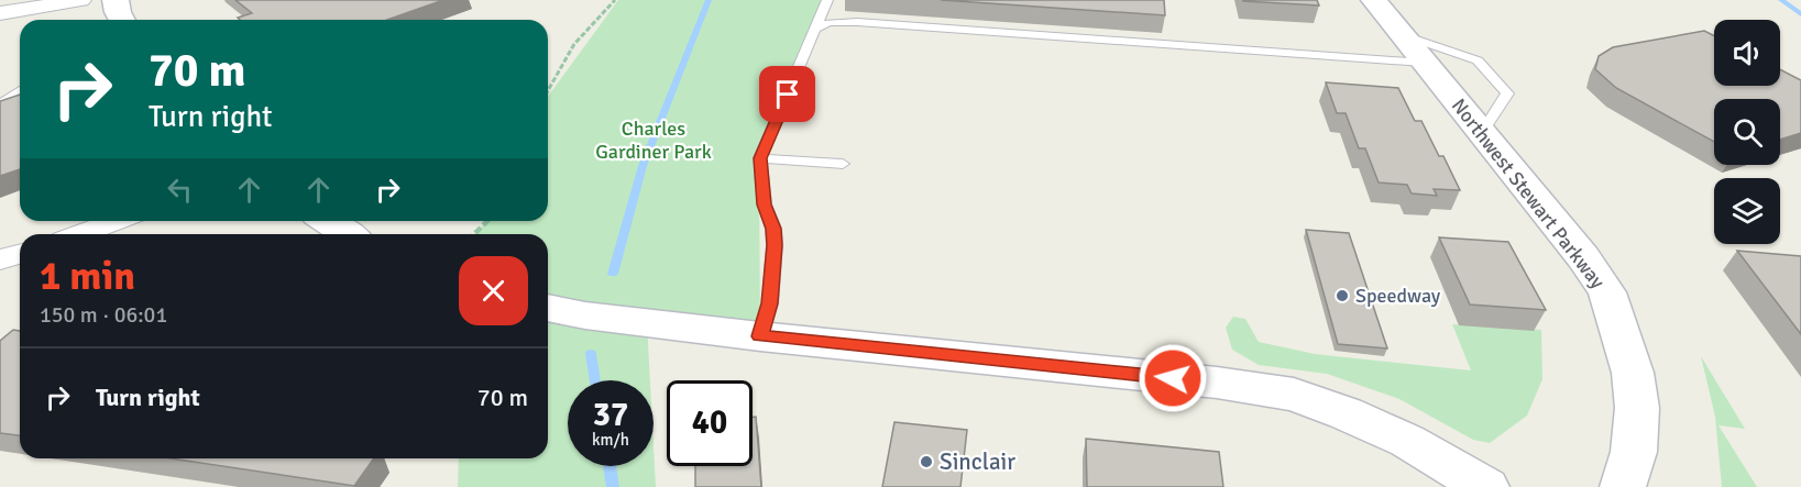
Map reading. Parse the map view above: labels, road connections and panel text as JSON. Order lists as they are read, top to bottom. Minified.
{"streets":{"street":["Northwest Stewart Parkway"]},"parks":["Charles Gardiner Park"],"places":["Speedway","Sinclair"],"page":{"turn":["70 m","Turn right"],"heading":["1 min","150 m · 06:01"],"list":[{"name":"Turn right","value":"70 m"}],"speed":"37 km/h","limit":"40"}}
